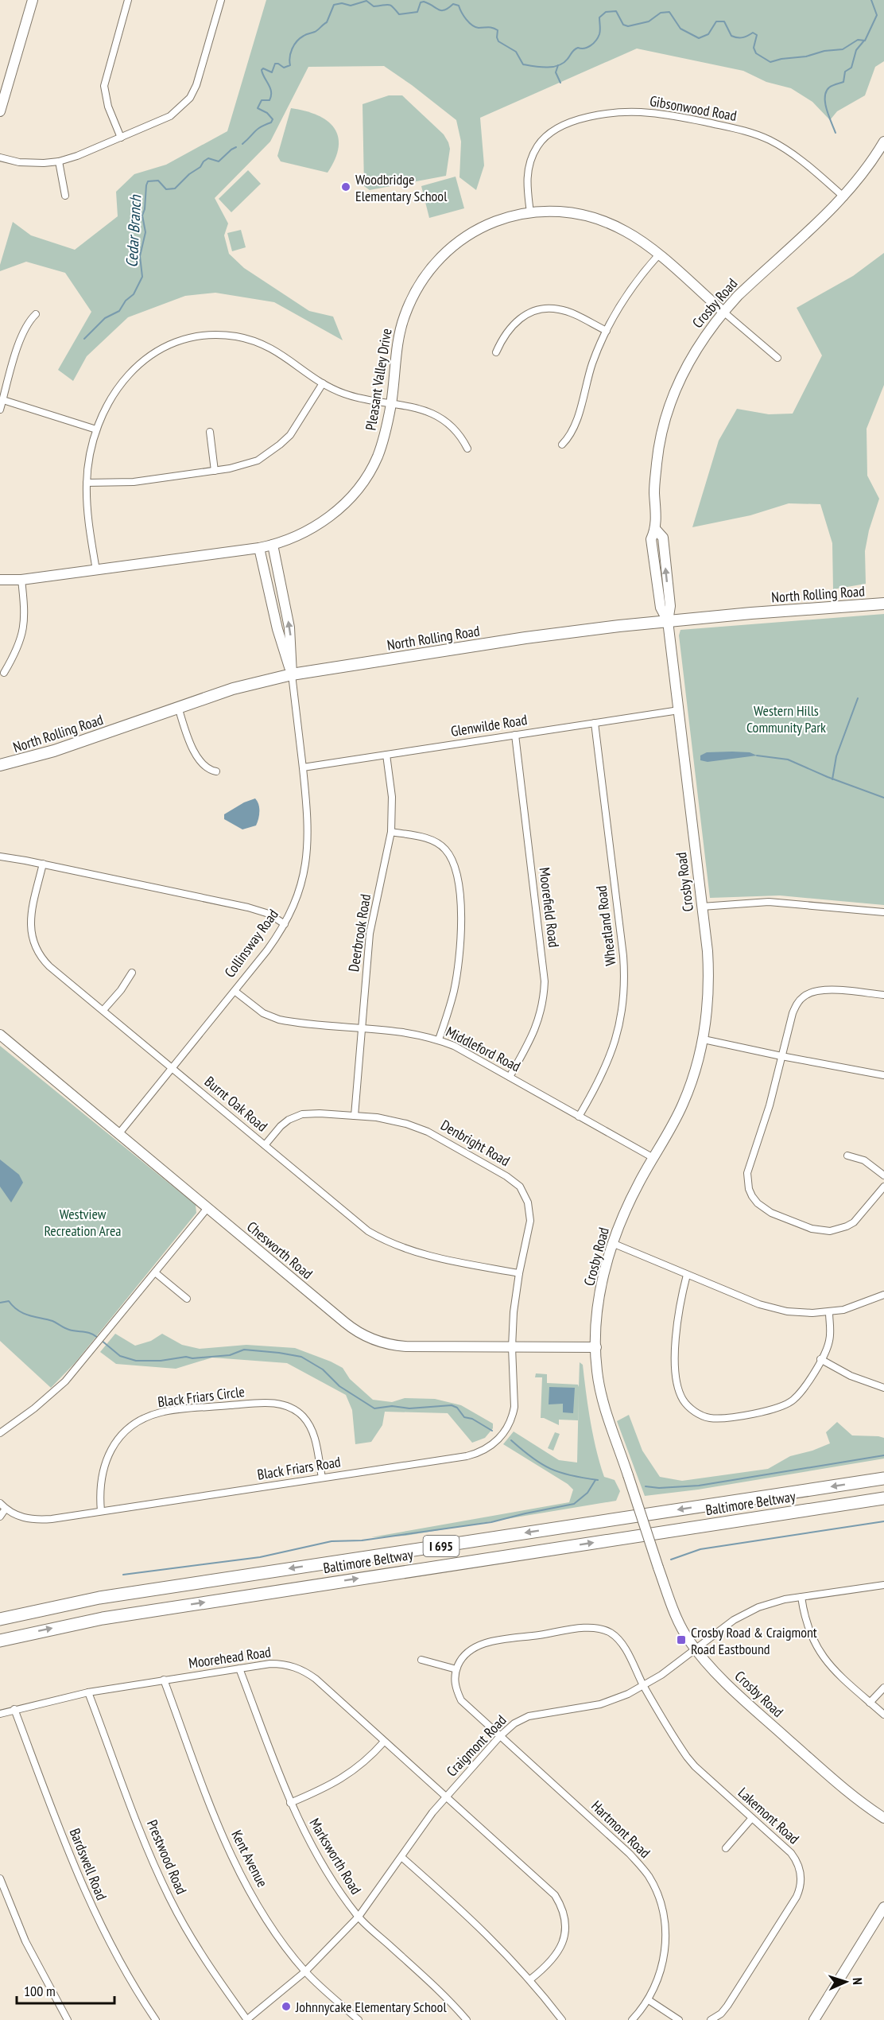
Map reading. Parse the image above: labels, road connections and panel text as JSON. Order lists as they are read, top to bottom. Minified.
{"streets":{"highway":["Baltimore Beltway","I 695"],"main road":["North Rolling Road"],"street":["Gibsonwood Road","Crosby Road","Pleasant Valley Drive","Glenwilde Road","Moorefield Road","Wheatland Road","Deerbrook Road","Collinsway Road","Middleford Road","Burnt Oak Road","Denbright Road","Chesworth Road","Black Friars Circle","Black Friars Road","Moorehead Road","Craigmont Road","Lakemont Road","Hartmont Road","Marksworth Road","Prestwood Road","Kent Avenue","Bardswell Road"]},"crossings":[["Gibsonwood Road","Crosby Road"],["Gibsonwood Road","Pleasant Valley Drive"],["Crosby Road","Pleasant Valley Drive"],["Crosby Road","North Rolling Road"],["Crosby Road","Glenwilde Road"],["Crosby Road","Middleford Road"],["Crosby Road","Chesworth Road"],["Crosby Road","Craigmont Road"],["Pleasant Valley Drive","Collinsway Road"],["North Rolling Road","Collinsway Road"],["Glenwilde Road","Moorefield Road"],["Glenwilde Road","Wheatland Road"],["Glenwilde Road","Deerbrook Road"],["Glenwilde Road","Collinsway Road"],["Moorefield Road","Middleford Road"],["Wheatland Road","Middleford Road"],["Deerbrook Road","Middleford Road"],["Deerbrook Road","Denbright Road"],["Collinsway Road","Middleford Road"],["Collinsway Road","Burnt Oak Road"],["Collinsway Road","Chesworth Road"],["Burnt Oak Road","Denbright Road"],["Denbright Road","Chesworth Road"],["Denbright Road","Black Friars Road"],["Chesworth Road","Black Friars Road"],["Black Friars Circle","Black Friars Road"],["Moorehead Road","Craigmont Road"],["Moorehead Road","Marksworth Road"],["Moorehead Road","Prestwood Road"],["Moorehead Road","Kent Avenue"],["Moorehead Road","Bardswell Road"],["Craigmont Road","Lakemont Road"],["Craigmont Road","Hartmont Road"],["Craigmont Road","Marksworth Road"],["Craigmont Road","Prestwood Road"],["Craigmont Road","Kent Avenue"],["Lakemont Road","Hartmont Road"]],"water":["Cedar Branch"],"parks":["Western Hills Community Park","Westview Recreation Area"],"places":{"other":["Woodbridge Elementary School","Johnnycake Elementary School"],"transit":["Crosby Road & Craigmont Road Eastbound"]},"scale_bar":"100 m","north":"right"}
